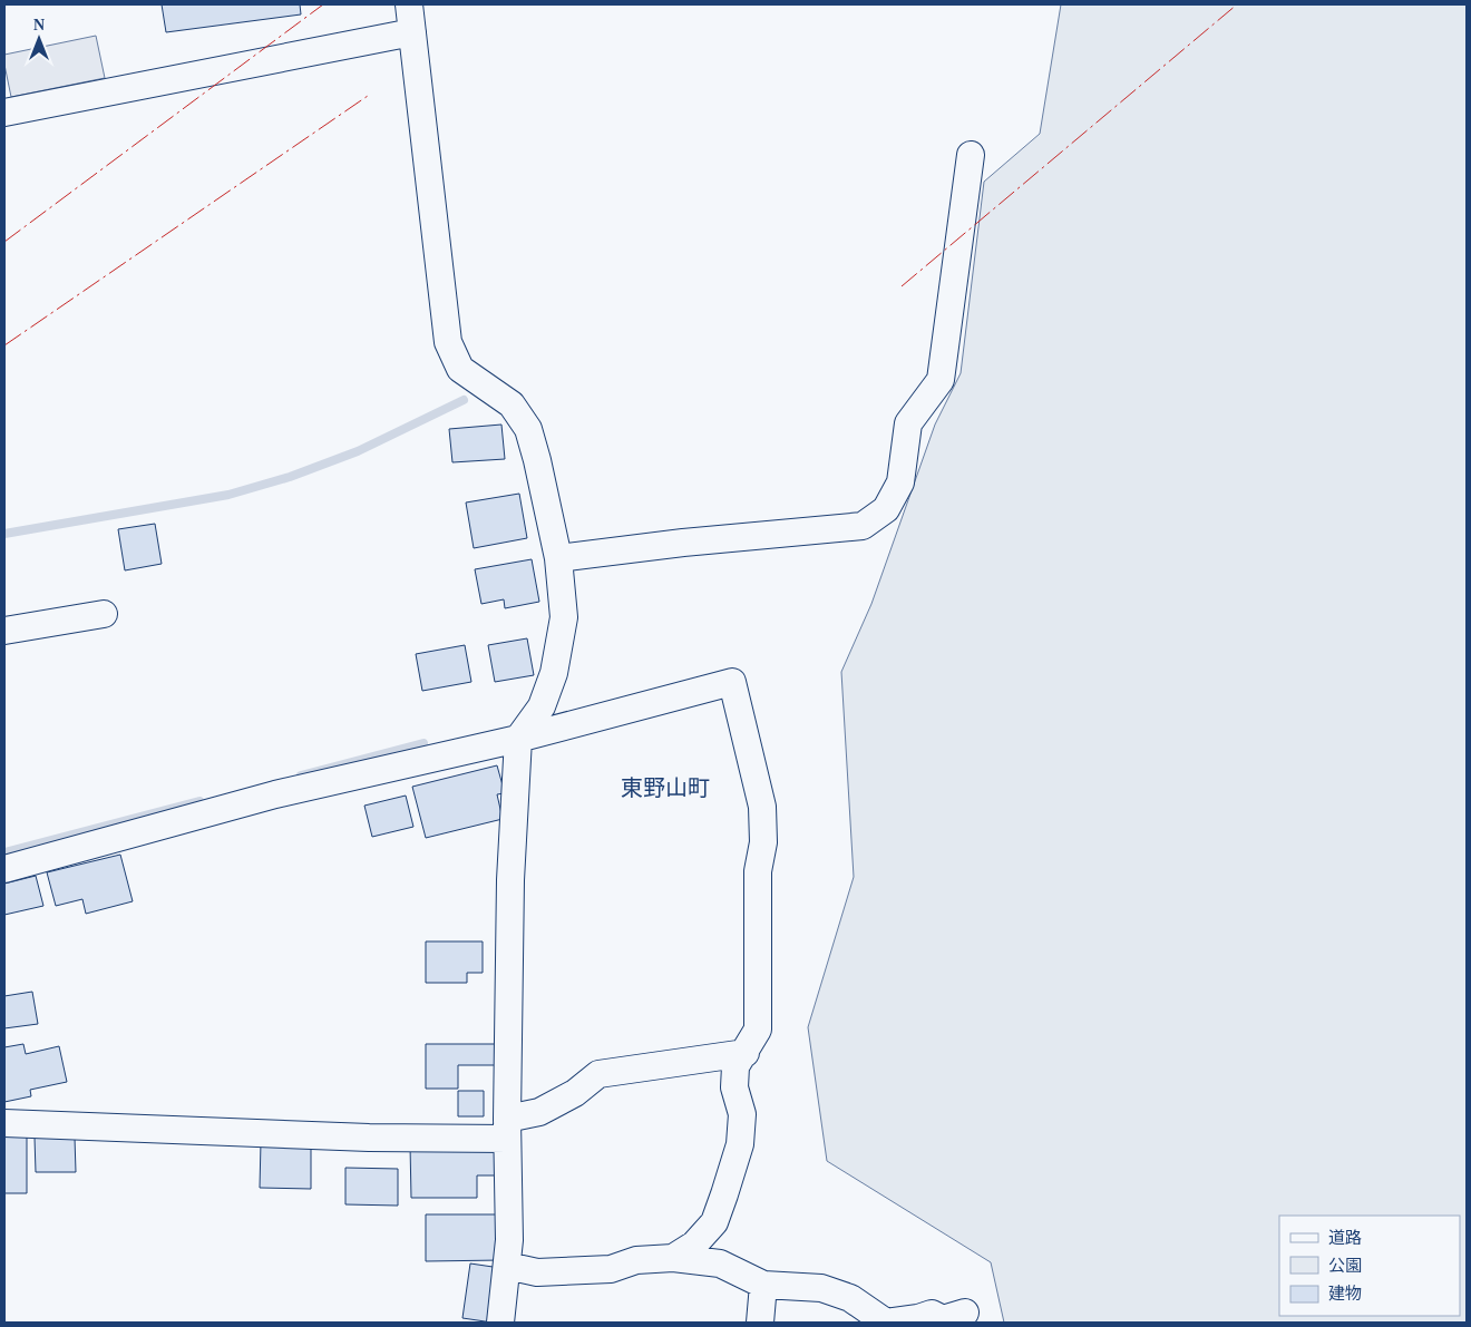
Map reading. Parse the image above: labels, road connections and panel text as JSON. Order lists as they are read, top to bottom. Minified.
{"districts":["東野山町"],"legend":["道路","公園","建物"],"north":"top"}
